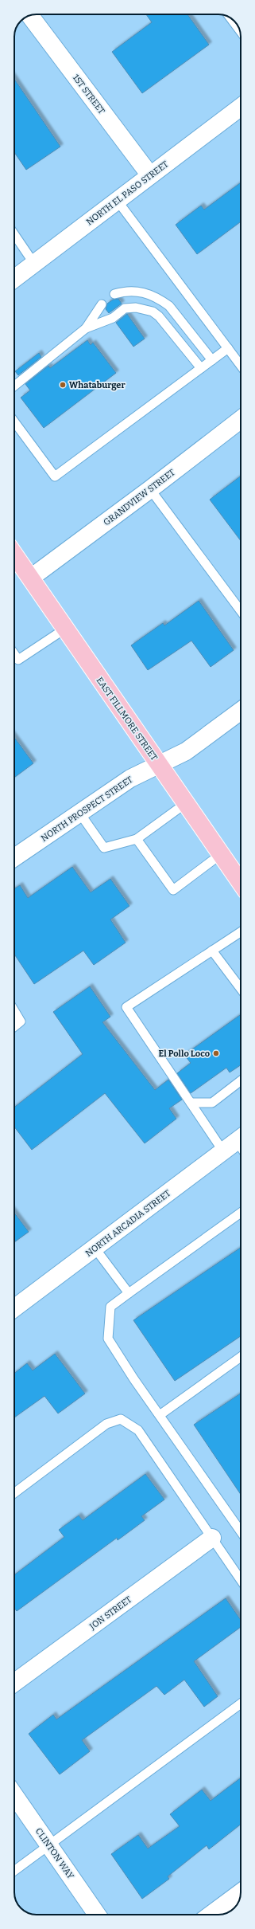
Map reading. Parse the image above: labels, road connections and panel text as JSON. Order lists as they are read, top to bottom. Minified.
{"streets":{"main road":["EAST FILLMORE STREET"],"street":["1ST STREET","NORTH EL PASO STREET","GRANDVIEW STREET","NORTH PROSPECT STREET","NORTH ARCADIA STREET","JON STREET","CLINTON WAY"]},"crossings":[["1ST STREET","NORTH EL PASO STREET"],["GRANDVIEW STREET","EAST FILLMORE STREET"],["EAST FILLMORE STREET","NORTH PROSPECT STREET"]],"places":["Whataburger","El Pollo Loco"]}
